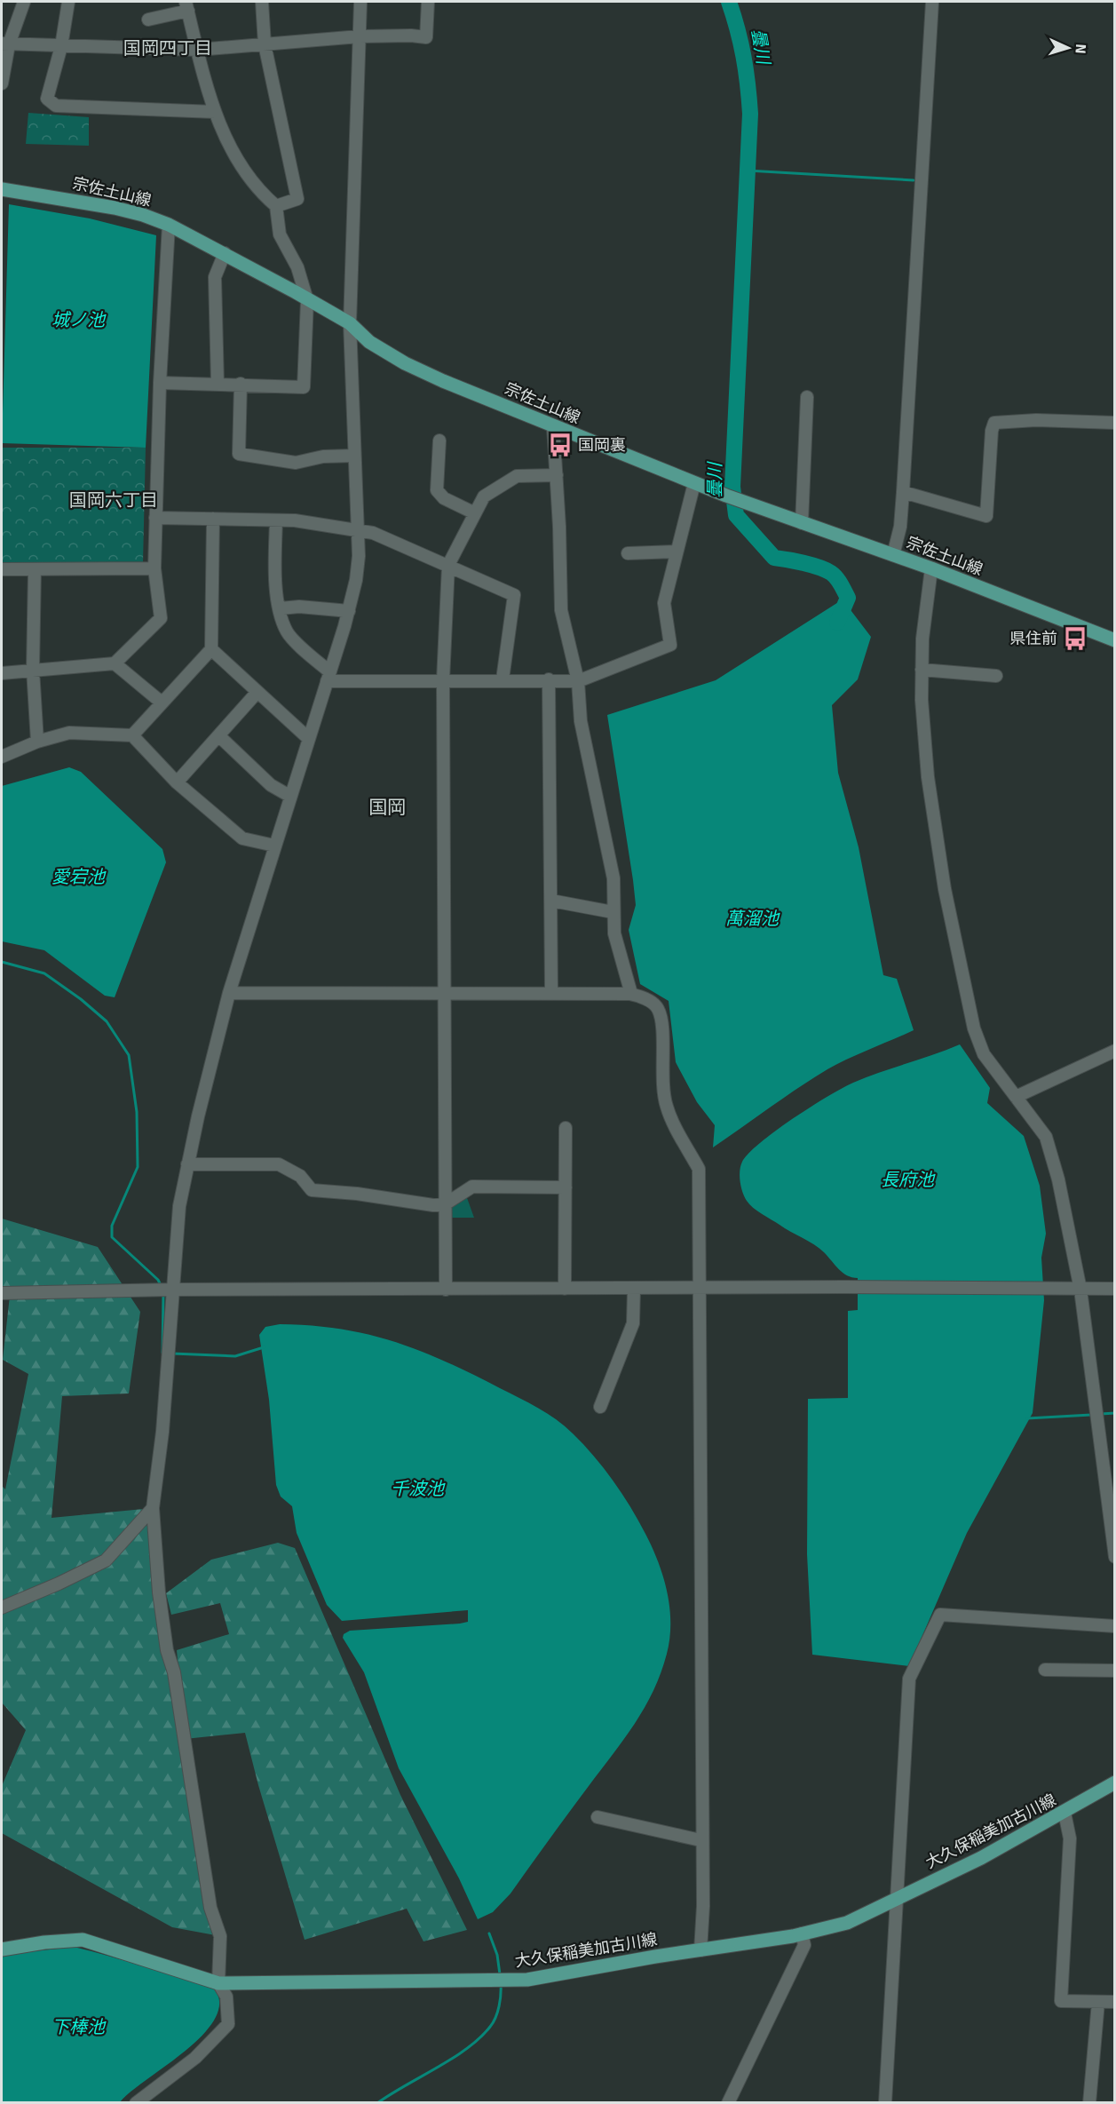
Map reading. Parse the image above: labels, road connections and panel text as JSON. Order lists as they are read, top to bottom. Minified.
{"streets":{"main road":["宗佐土山線","大久保稲美加古川線"]},"districts":["国岡四丁目","国岡六丁目","国岡"],"water":["曇川","城ノ池","愛宕池","萬溜池","長府池","千波池","下棒池"],"places":{"bus stop":["国岡裏","県住前"]},"north":"right"}
